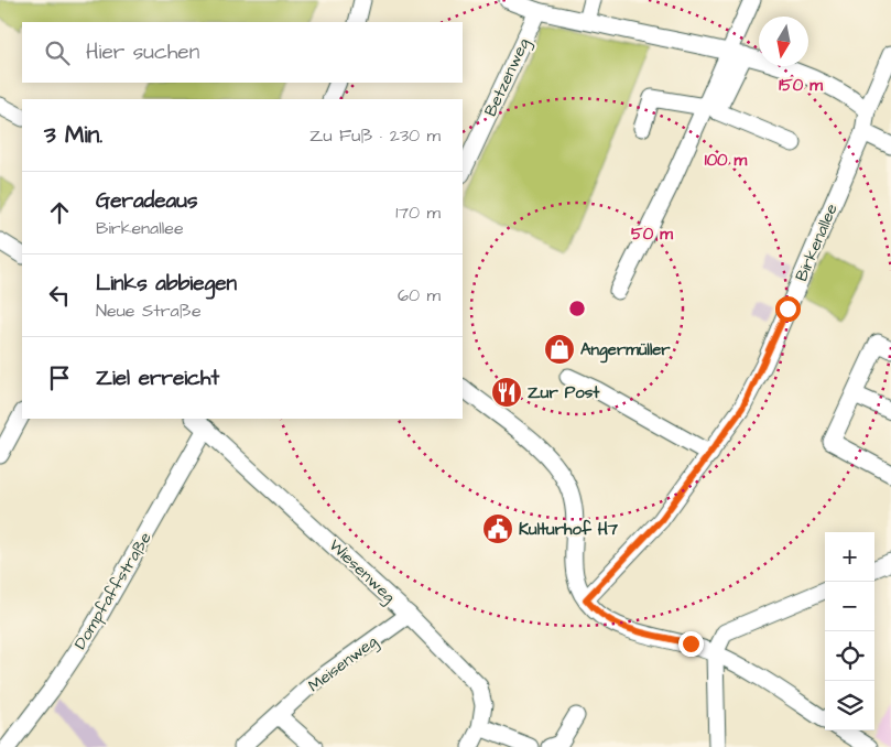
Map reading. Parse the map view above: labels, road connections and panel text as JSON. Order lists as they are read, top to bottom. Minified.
{"streets":{"street":["Betzenweg","Birkenallee","Wiesenweg","Dompfaffstraße","Meisenweg"]},"crossings":[["Wiesenweg","Dompfaffstraße"],["Wiesenweg","Meisenweg"]],"places":{"shop":["Angermüller"],"restaurant":["Zur Post"],"public building":["Kulturhof H7"]},"north":"bottom","page":{"search":"Hier suchen","heading":["3 Min.","Zu Fuß · 230 m"],"list":[["Geradeaus","Birkenallee","170 m"],["Links abbiegen","Neue Straße","60 m"],"Ziel erreicht"],"map_buttons":["+","−"]},"rings":["150 m","100 m","50 m"]}
